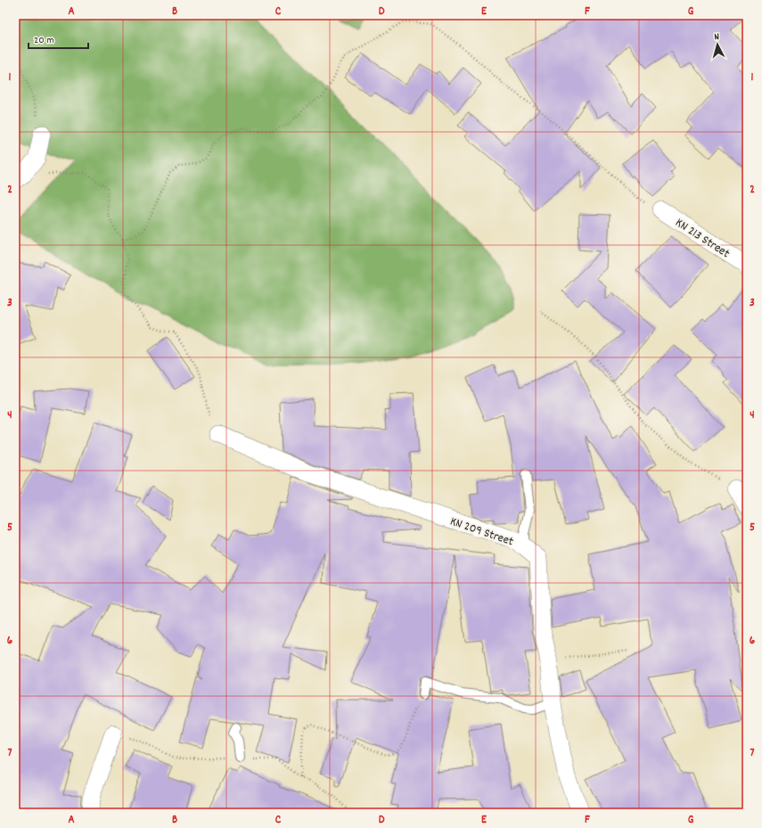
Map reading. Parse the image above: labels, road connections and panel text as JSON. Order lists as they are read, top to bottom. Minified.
{"streets":{"street":["KN 213 Street","KN 209 Street"]},"scale_bar":"20 m","north":"top","grid":{"columns":["A","B","C","D","E","F","G"],"rows":["1","2","3","4","5","6","7"]}}
